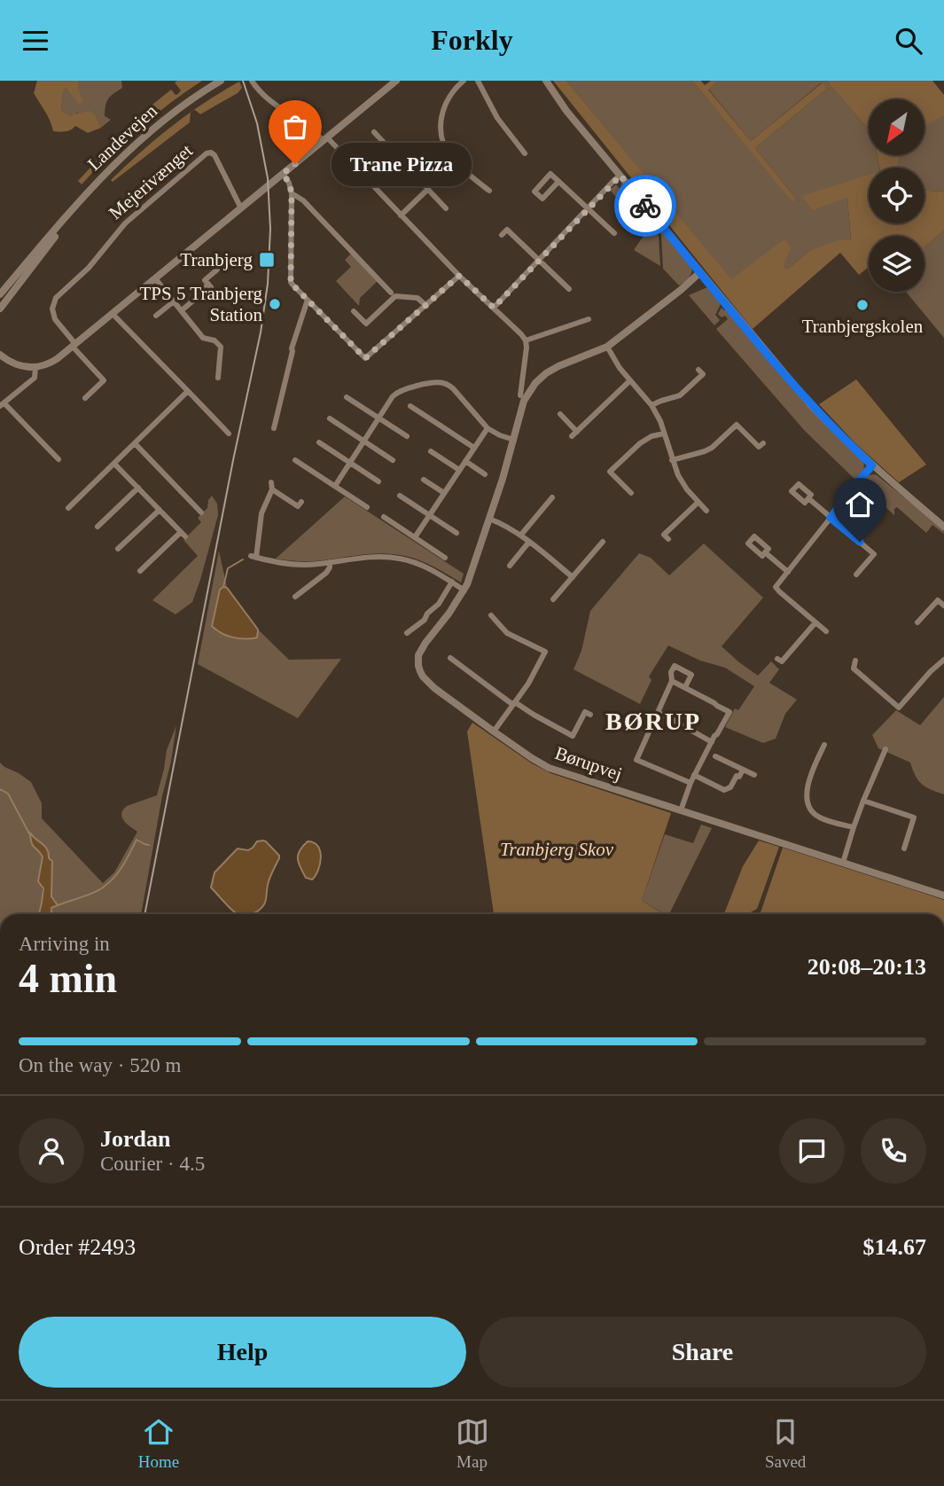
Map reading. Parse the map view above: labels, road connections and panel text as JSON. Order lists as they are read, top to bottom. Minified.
{"streets":{"street":["Landevejen","Mejerivænget","Børupvej"]},"districts":["BØRUP"],"parks":["Tranbjerg Skov"],"places":{"other":["Trane Pizza","TPS 5 Tranbjerg Station","Tranbjergskolen"],"transit":["Tranbjerg"]},"north":"bottom left","page":{"header":"Forkly","bubble":"Trane Pizza","heading":["4 min","Arriving in","20:08–20:13"],"panel":["Jordan","Courier · 4.5","Order #2493","$14.67"],"bar":"On the way · 520 m","buttons":["Help","Share"],"tabs":["Home","Map","Saved"]}}
